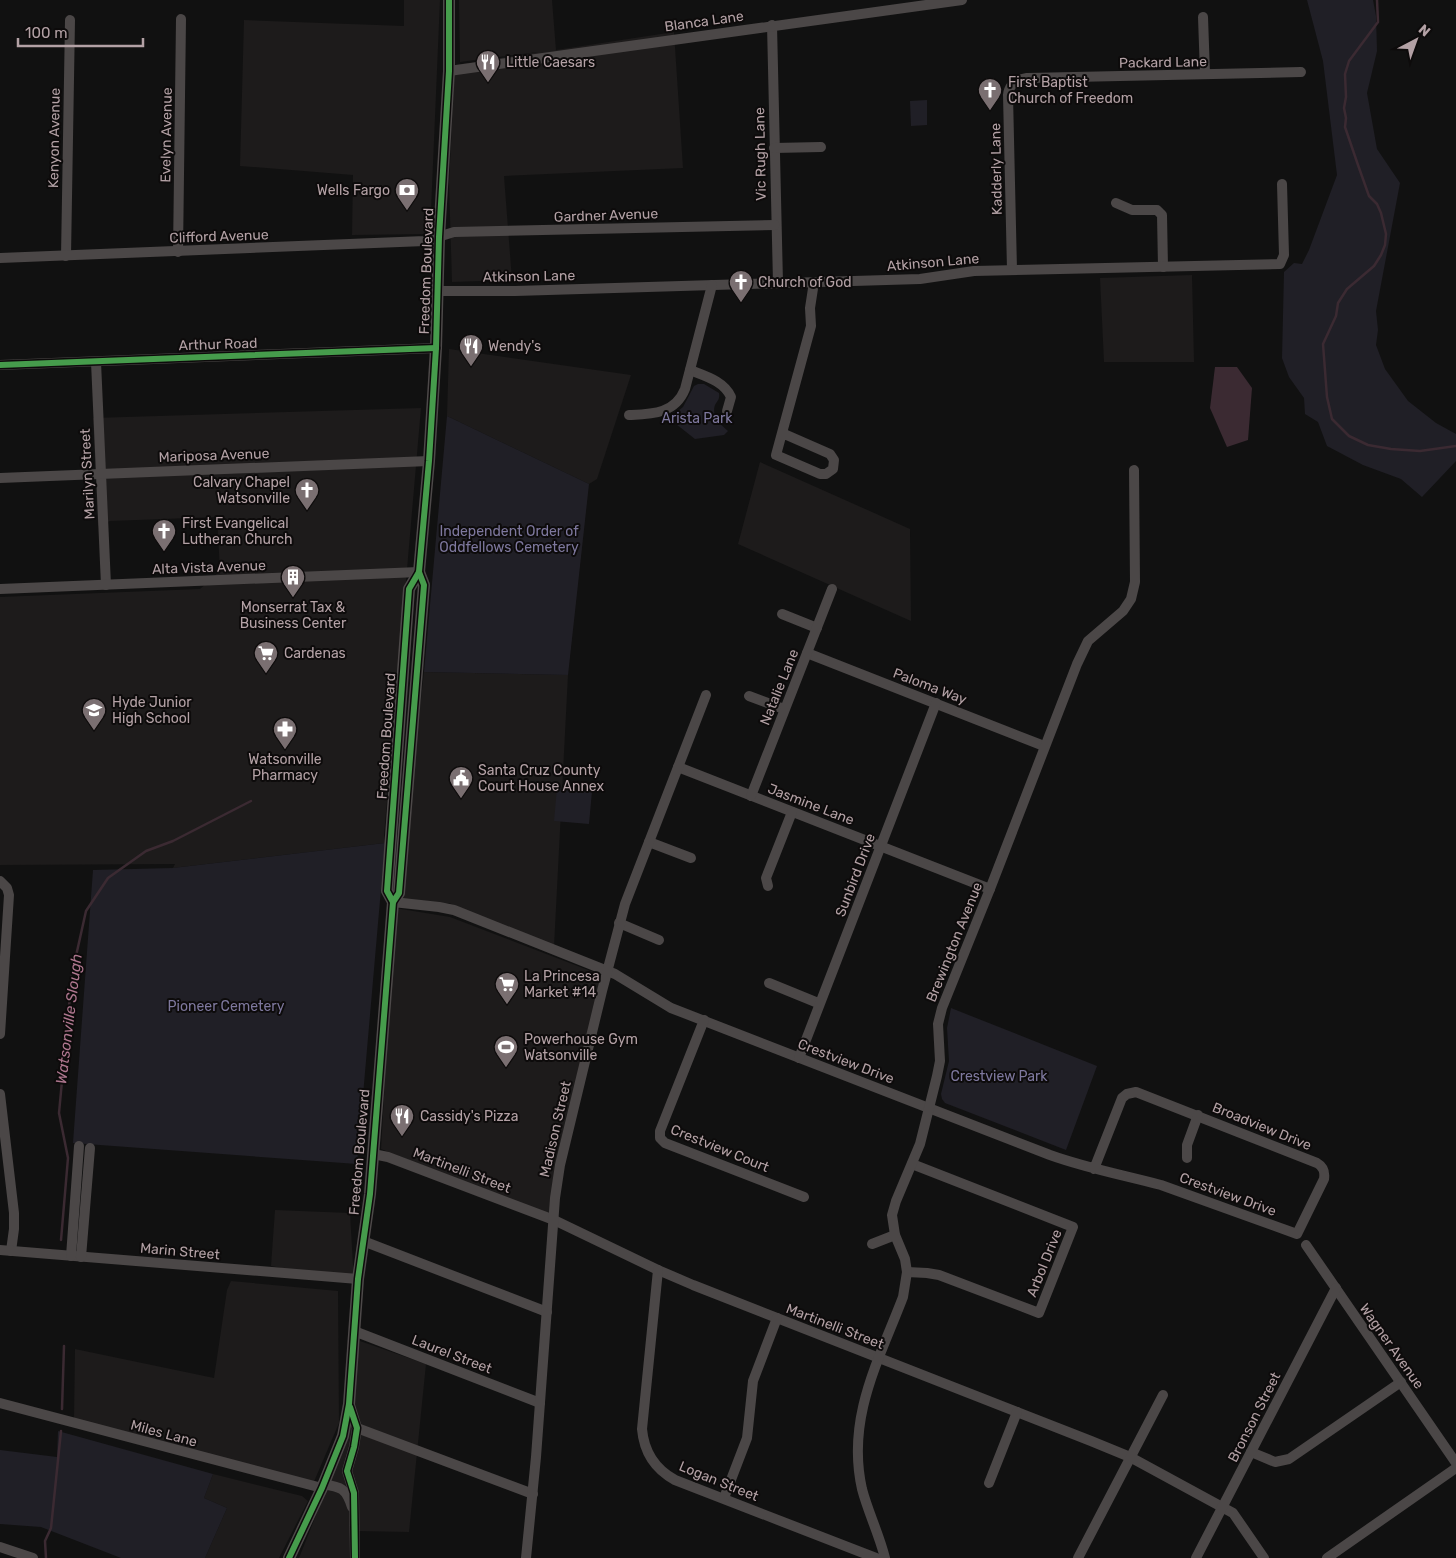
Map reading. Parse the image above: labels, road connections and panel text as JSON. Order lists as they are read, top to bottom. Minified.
{"streets":{"main road":["Freedom Boulevard"],"street":["Blanca Lane","Packard Lane","Evelyn Avenue","Kenyon Avenue","Vic Rugh Lane","Kadderly Lane","Gardner Avenue","Clifford Avenue","Atkinson Lane","Arthur Road","Mariposa Avenue","Marilyn Street","Alta Vista Avenue","Paloma Way","Natalie Lane","Jasmine Lane","Sunbird Drive","Brewington Avenue","Crestview Drive","Broadview Drive","Madison Street","Crestview Court","Martinelli Street","Marin Street","Arbol Drive","Wagner Avenue","Laurel Street","Bronson Street","Miles Lane","Logan Street"]},"crossings":[["Blanca Lane","Vic Rugh Lane"],["Blanca Lane","Freedom Boulevard"],["Packard Lane","Kadderly Lane"],["Evelyn Avenue","Clifford Avenue"],["Kenyon Avenue","Clifford Avenue"],["Vic Rugh Lane","Gardner Avenue"],["Vic Rugh Lane","Atkinson Lane"],["Kadderly Lane","Atkinson Lane"],["Gardner Avenue","Clifford Avenue"],["Gardner Avenue","Freedom Boulevard"],["Clifford Avenue","Freedom Boulevard"],["Atkinson Lane","Freedom Boulevard"],["Freedom Boulevard","Arthur Road"],["Freedom Boulevard","Mariposa Avenue"],["Freedom Boulevard","Alta Vista Avenue"],["Freedom Boulevard","Crestview Drive"],["Freedom Boulevard","Martinelli Street"],["Freedom Boulevard","Marin Street"],["Freedom Boulevard","Laurel Street"],["Freedom Boulevard","Miles Lane"],["Arthur Road","Marilyn Street"],["Mariposa Avenue","Marilyn Street"],["Marilyn Street","Alta Vista Avenue"],["Paloma Way","Natalie Lane"],["Paloma Way","Sunbird Drive"],["Paloma Way","Brewington Avenue"],["Natalie Lane","Jasmine Lane"],["Jasmine Lane","Sunbird Drive"],["Jasmine Lane","Brewington Avenue"],["Jasmine Lane","Madison Street"],["Sunbird Drive","Crestview Drive"],["Brewington Avenue","Crestview Drive"],["Brewington Avenue","Martinelli Street"],["Brewington Avenue","Arbol Drive"],["Crestview Drive","Broadview Drive"],["Crestview Drive","Madison Street"],["Crestview Drive","Crestview Court"],["Madison Street","Martinelli Street"],["Madison Street","Laurel Street"],["Martinelli Street","Bronson Street"],["Martinelli Street","Logan Street"],["Wagner Avenue","Bronson Street"]],"water":["Watsonville Slough"],"parks":["Arista Park","Independent Order of Oddfellows Cemetery","Pioneer Cemetery","Crestview Park"],"places":{"restaurant":["Little Caesars","Wendy's","Cassidy's Pizza"],"church":["First Baptist Church of Freedom","Church of God","Calvary Chapel Watsonville","First Evangelical Lutheran Church"],"bank":["Wells Fargo"],"building":["Monserrat Tax & Business Center"],"supermarket":["Cardenas","La Princesa Market #14"],"school or university":["Hyde Junior High School"],"pharmacy":["Watsonville Pharmacy"],"public building":["Santa Cruz County Court House Annex"],"sports":["Powerhouse Gym Watsonville"]},"scale_bar":"100 m","north":"top right"}
